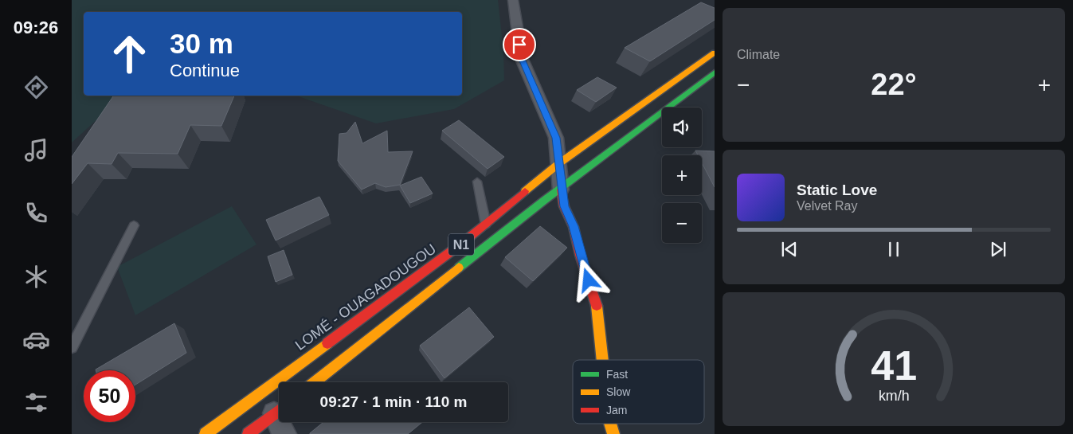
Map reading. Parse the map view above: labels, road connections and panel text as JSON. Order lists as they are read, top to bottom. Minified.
{"streets":{"main road":["N1","LOMÉ - OUAGADOUGOU"]},"legend":["Fast","Slow","Jam"],"page":{"tabs":"09:26","tile":"Climate","turn":["30 m","Continue"],"heat":["−","22°","+"],"map_buttons":["+","−"],"song":["Static Love","Velvet Ray"],"limit":"50","trip":"09:27 · 1 min · 110 m","gauge":["41","km/h"]}}
